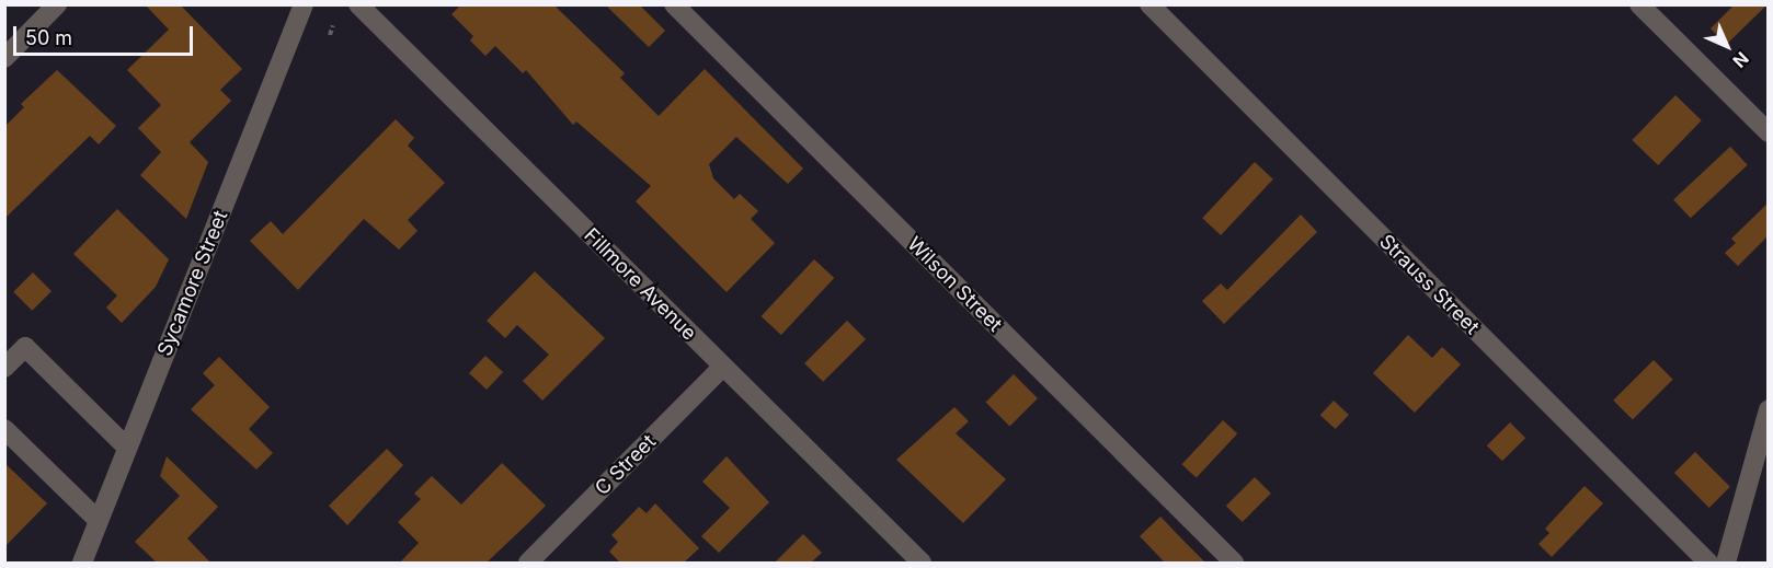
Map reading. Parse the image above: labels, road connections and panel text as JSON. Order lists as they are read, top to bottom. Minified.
{"streets":{"street":["Sycamore Street","Fillmore Avenue","Wilson Street","Strauss Street","C Street"]},"crossings":[["Fillmore Avenue","C Street"]],"scale_bar":"50 m","north":"bottom right"}
